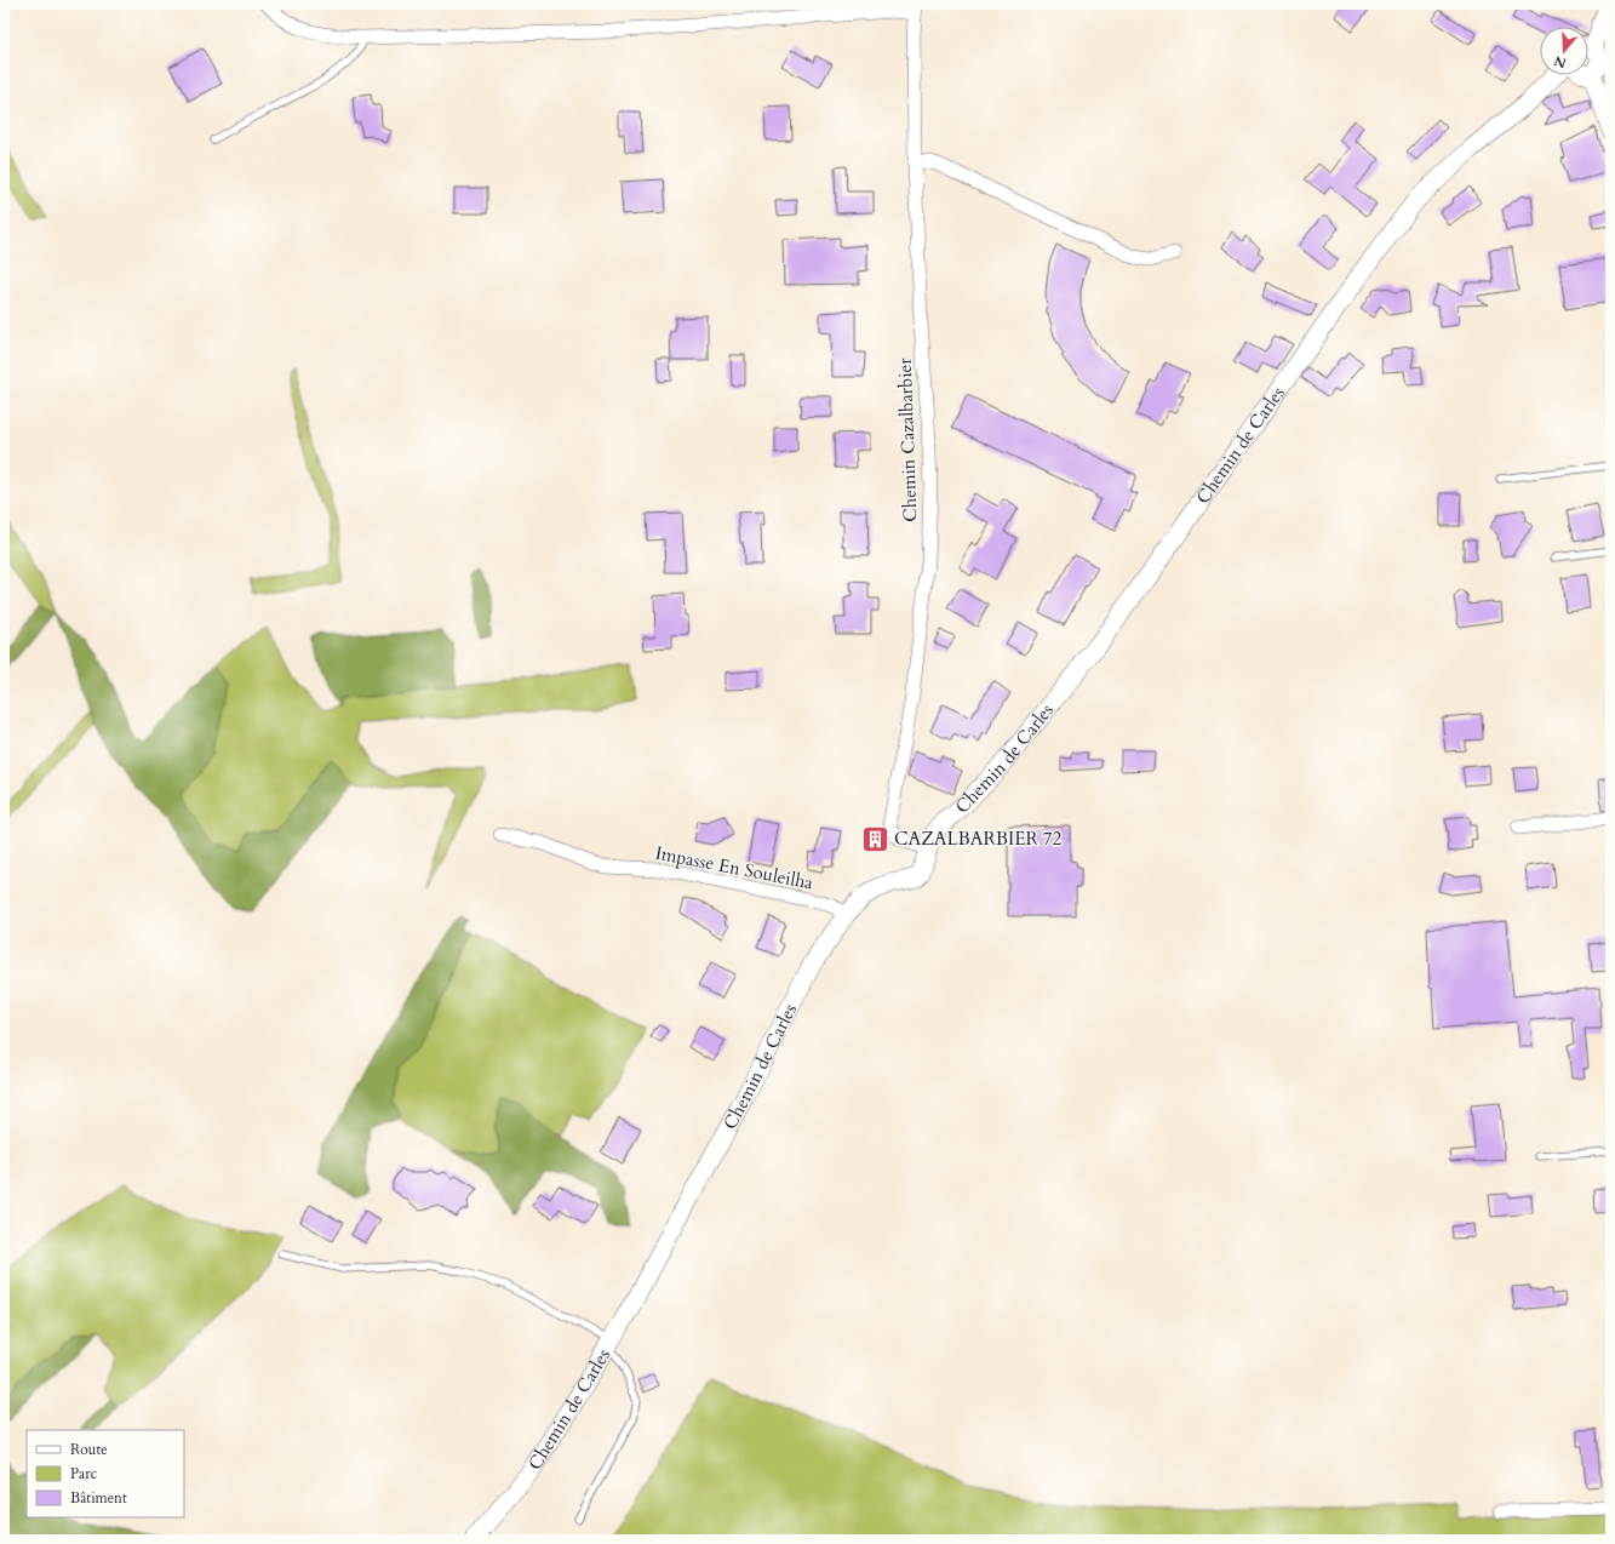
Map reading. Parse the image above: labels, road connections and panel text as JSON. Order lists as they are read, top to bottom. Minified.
{"streets":{"street":["Chemin Cazalbarbier","Chemin de Carles","Impasse En Souleilha"]},"crossings":[["Chemin Cazalbarbier","Chemin de Carles"],["Chemin de Carles","Impasse En Souleilha"]],"places":{"building":["CAZALBARBIER 72"]},"legend":["Route","Parc","Bâtiment"],"north":"bottom"}
